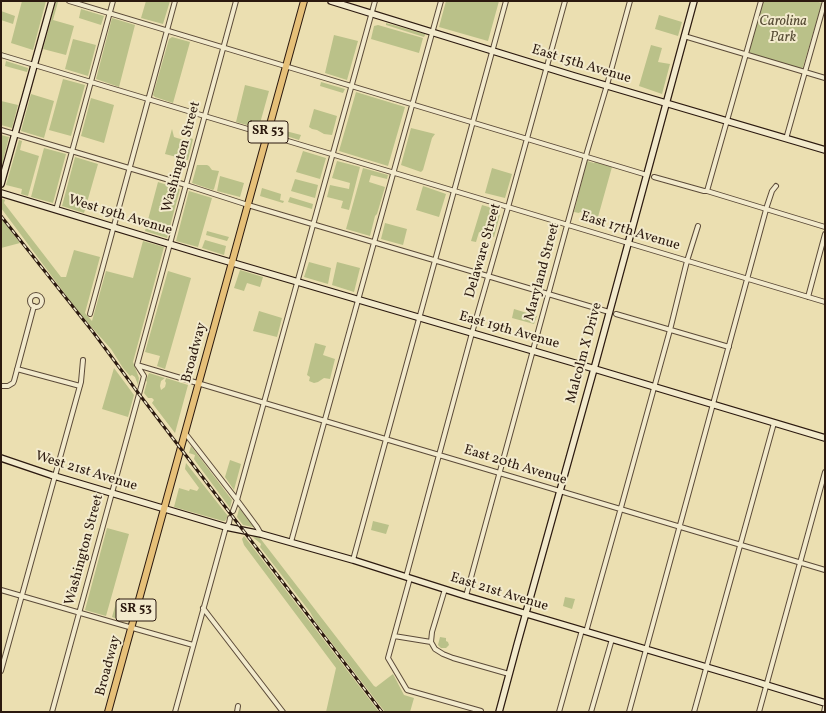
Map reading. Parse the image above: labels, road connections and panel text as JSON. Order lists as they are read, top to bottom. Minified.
{"streets":{"main road":["SR 53","Broadway"],"street":["East 15th Avenue","Washington Street","West 19th Avenue","East 17th Avenue","Delaware Street","Maryland Street","East 19th Avenue","Malcolm X Drive","East 20th Avenue","West 21st Avenue","East 21st Avenue"]},"crossings":[["East 15th Avenue","Delaware Street"],["East 15th Avenue","Maryland Street"],["East 15th Avenue","Malcolm X Drive"],["Washington Street","West 19th Avenue"],["Washington Street","East 17th Avenue"],["Washington Street","East 20th Avenue"],["Washington Street","West 21st Avenue"],["West 19th Avenue","East 19th Avenue"],["West 19th Avenue","Broadway"],["East 17th Avenue","Delaware Street"],["East 17th Avenue","Maryland Street"],["East 17th Avenue","Broadway"],["East 17th Avenue","Malcolm X Drive"],["Delaware Street","East 19th Avenue"],["Delaware Street","East 20th Avenue"],["Delaware Street","East 21st Avenue"],["Maryland Street","East 19th Avenue"],["Maryland Street","East 20th Avenue"],["Maryland Street","East 21st Avenue"],["East 19th Avenue","Broadway"],["East 19th Avenue","Malcolm X Drive"],["Broadway","East 20th Avenue"],["Broadway","West 21st Avenue"],["Broadway","East 21st Avenue"],["Malcolm X Drive","East 20th Avenue"],["Malcolm X Drive","East 21st Avenue"],["West 21st Avenue","East 21st Avenue"]],"parks":["Carolina Park"]}
